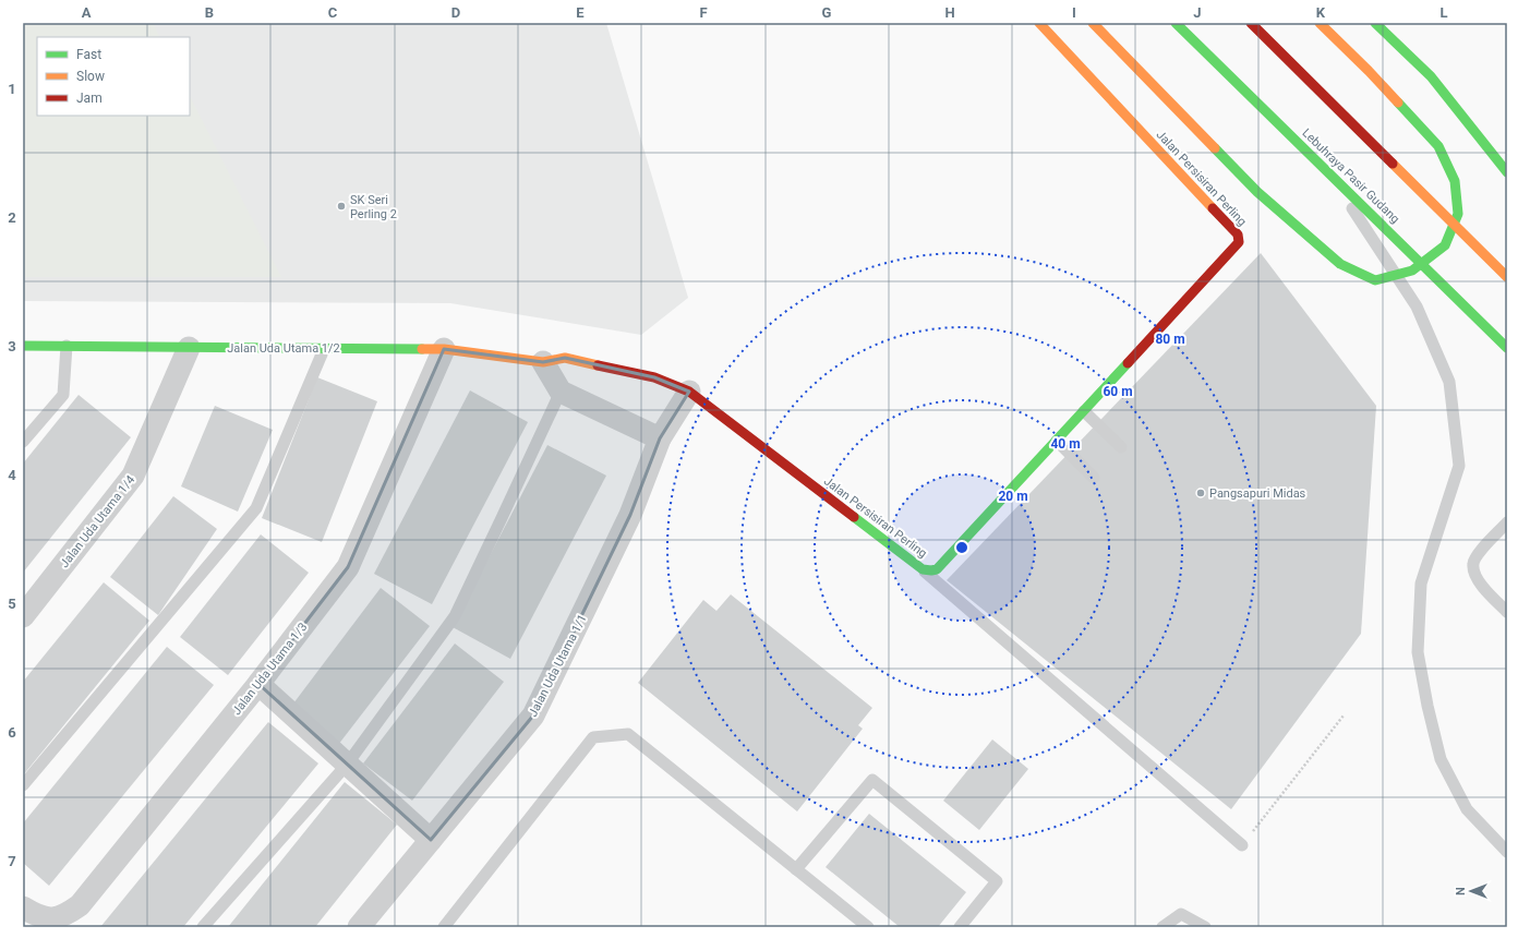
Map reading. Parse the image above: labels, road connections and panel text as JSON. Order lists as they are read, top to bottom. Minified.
{"streets":{"main road":["Lebuhraya Pasir Gudang","Jalan Persisiran Perling","Jalan Uda Utama 1/2"],"street":["Jalan Uda Utama 1/4","Jalan Uda Utama 1/1","Jalan Uda Utama 1/3"]},"crossings":[["Jalan Persisiran Perling","Jalan Uda Utama 1/2"],["Jalan Persisiran Perling","Jalan Uda Utama 1/1"],["Jalan Uda Utama 1/2","Jalan Uda Utama 1/4"],["Jalan Uda Utama 1/2","Jalan Uda Utama 1/1"],["Jalan Uda Utama 1/2","Jalan Uda Utama 1/3"]],"places":["SK Seri Perling 2","Pangsapuri Midas"],"legend":["Fast","Slow","Jam"],"north":"left","grid":{"columns":["A","B","C","D","E","F","G","H","I","J","K","L"],"rows":["1","2","3","4","5","6","7"]},"rings":["80 m","60 m","40 m","20 m"]}
